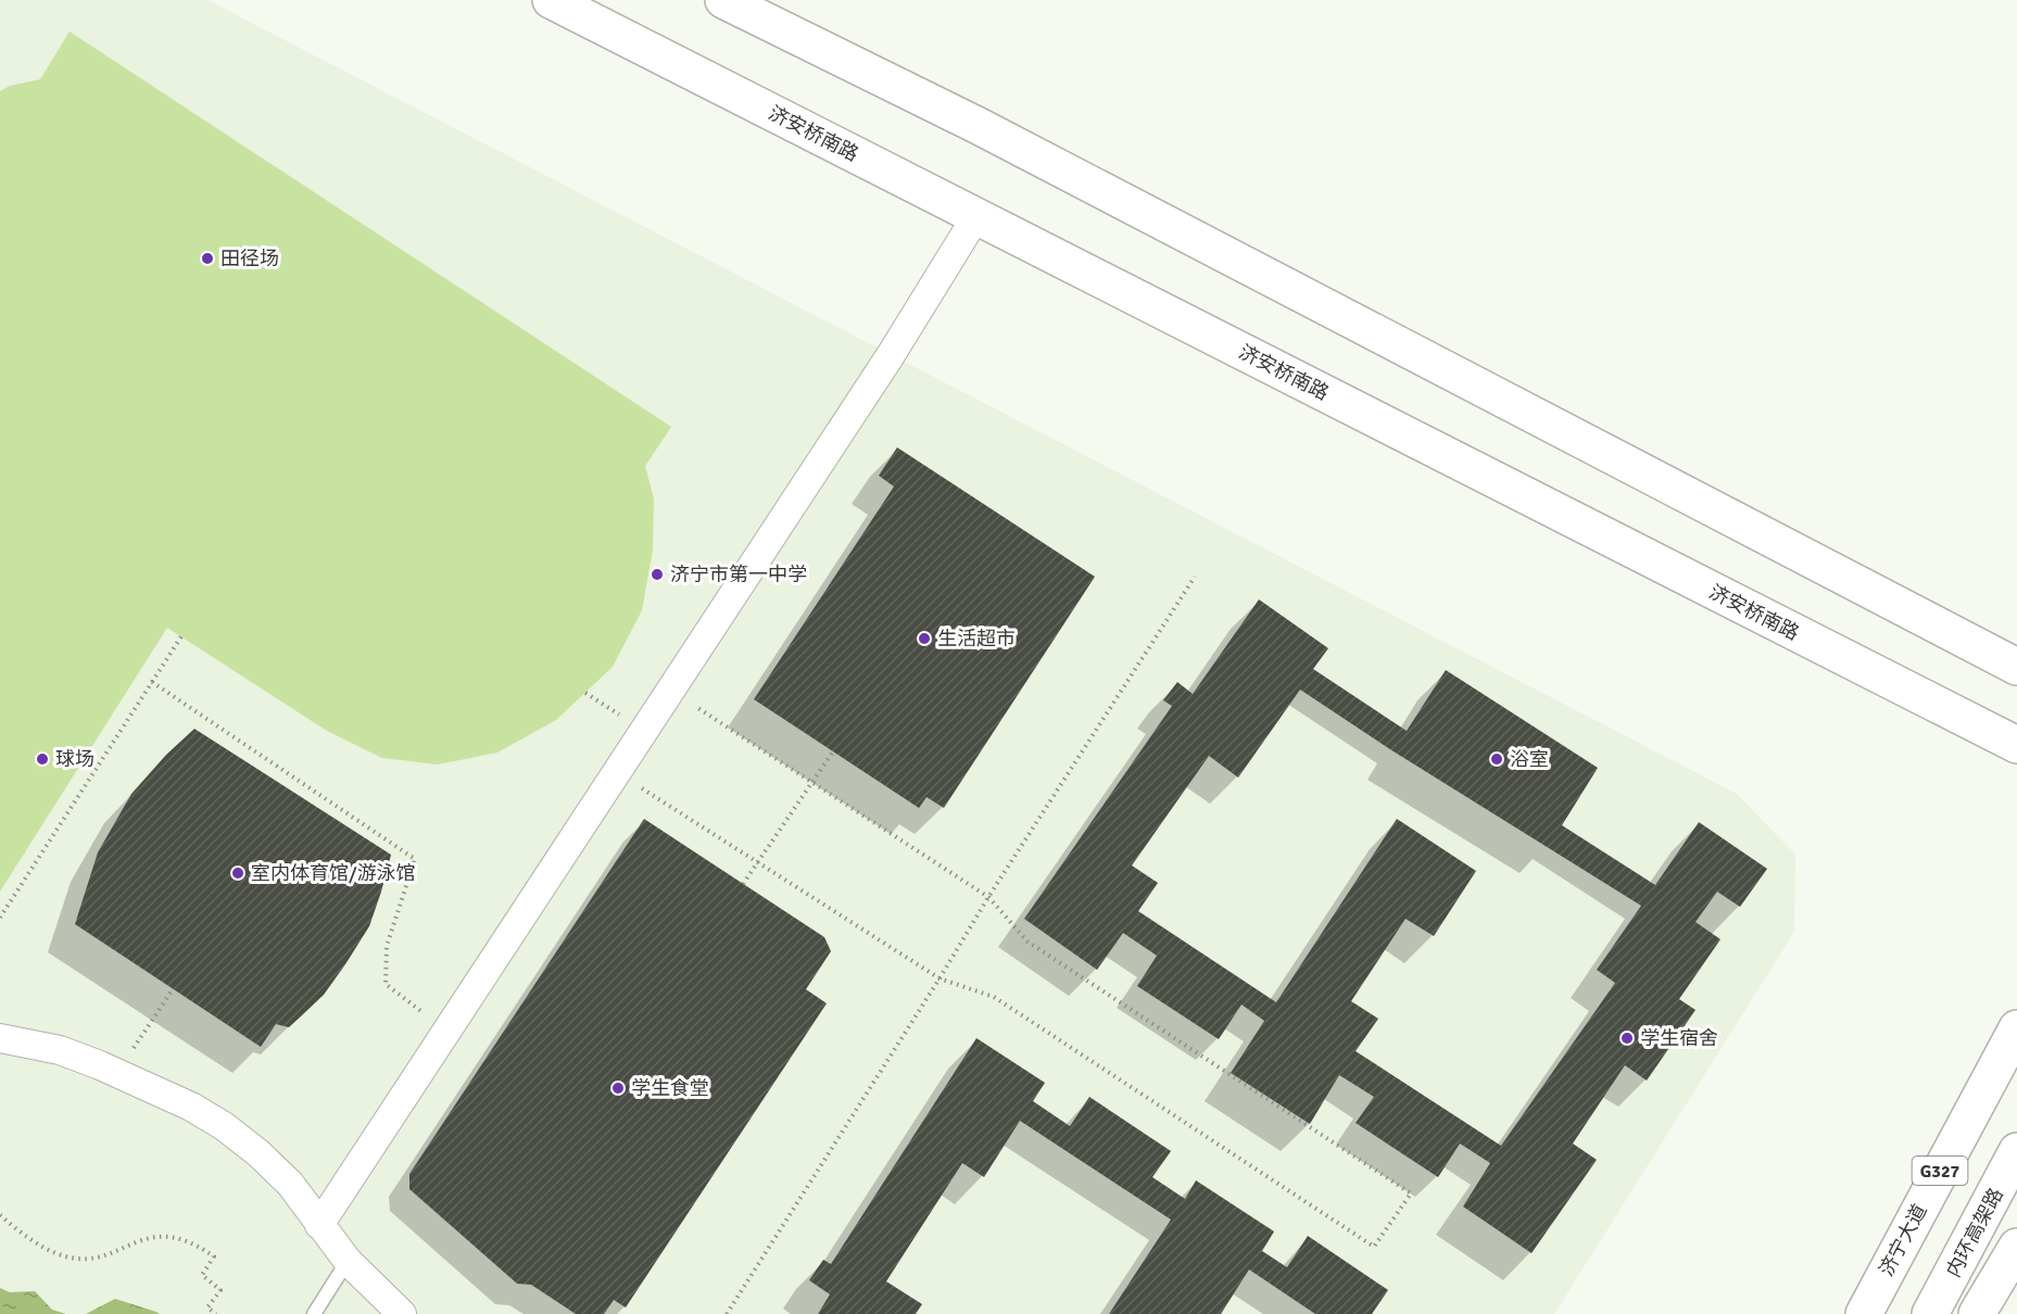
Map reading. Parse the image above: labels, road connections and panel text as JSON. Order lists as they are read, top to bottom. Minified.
{"streets":{"main road":["济安桥南路","G327","内环高架路","济宁大道"]},"places":["田径场","济宁市第一中学","生活超市","球场","浴室","室内体育馆/游泳馆","学生宿舍","学生食堂"]}
